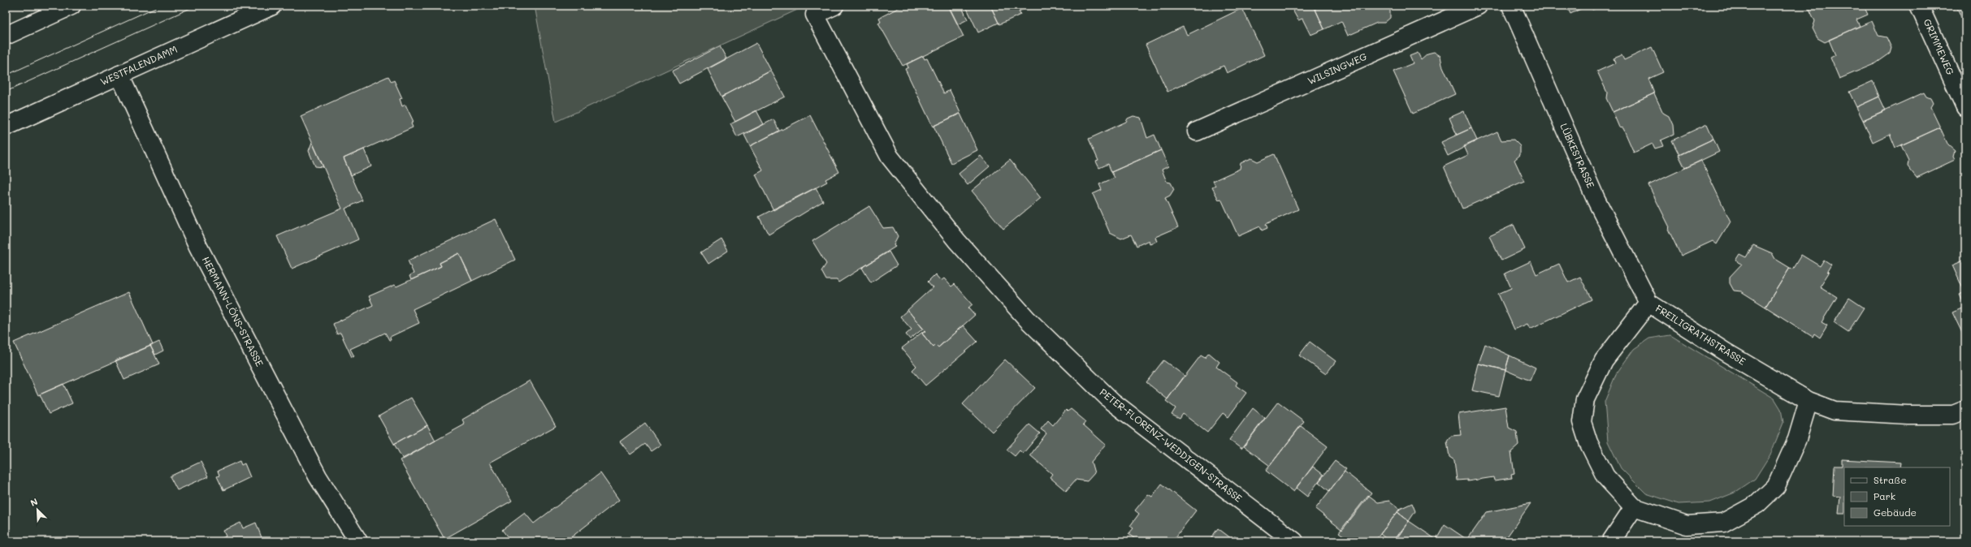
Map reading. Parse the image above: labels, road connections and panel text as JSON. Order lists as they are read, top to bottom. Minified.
{"streets":{"street":["GRIMMEWEG","WESTFALENDAMM","WILSINGWEG","LÜBKESTRASSE","HERMANN-LÖNS-STRASSE","FREILIGRATHSTRASSE","PETER-FLORENZ-WEDDIGEN-STRASSE"]},"crossings":[["WESTFALENDAMM","HERMANN-LÖNS-STRASSE"],["LÜBKESTRASSE","FREILIGRATHSTRASSE"]],"legend":["Straße","Park","Gebäude"],"north":"top left"}
